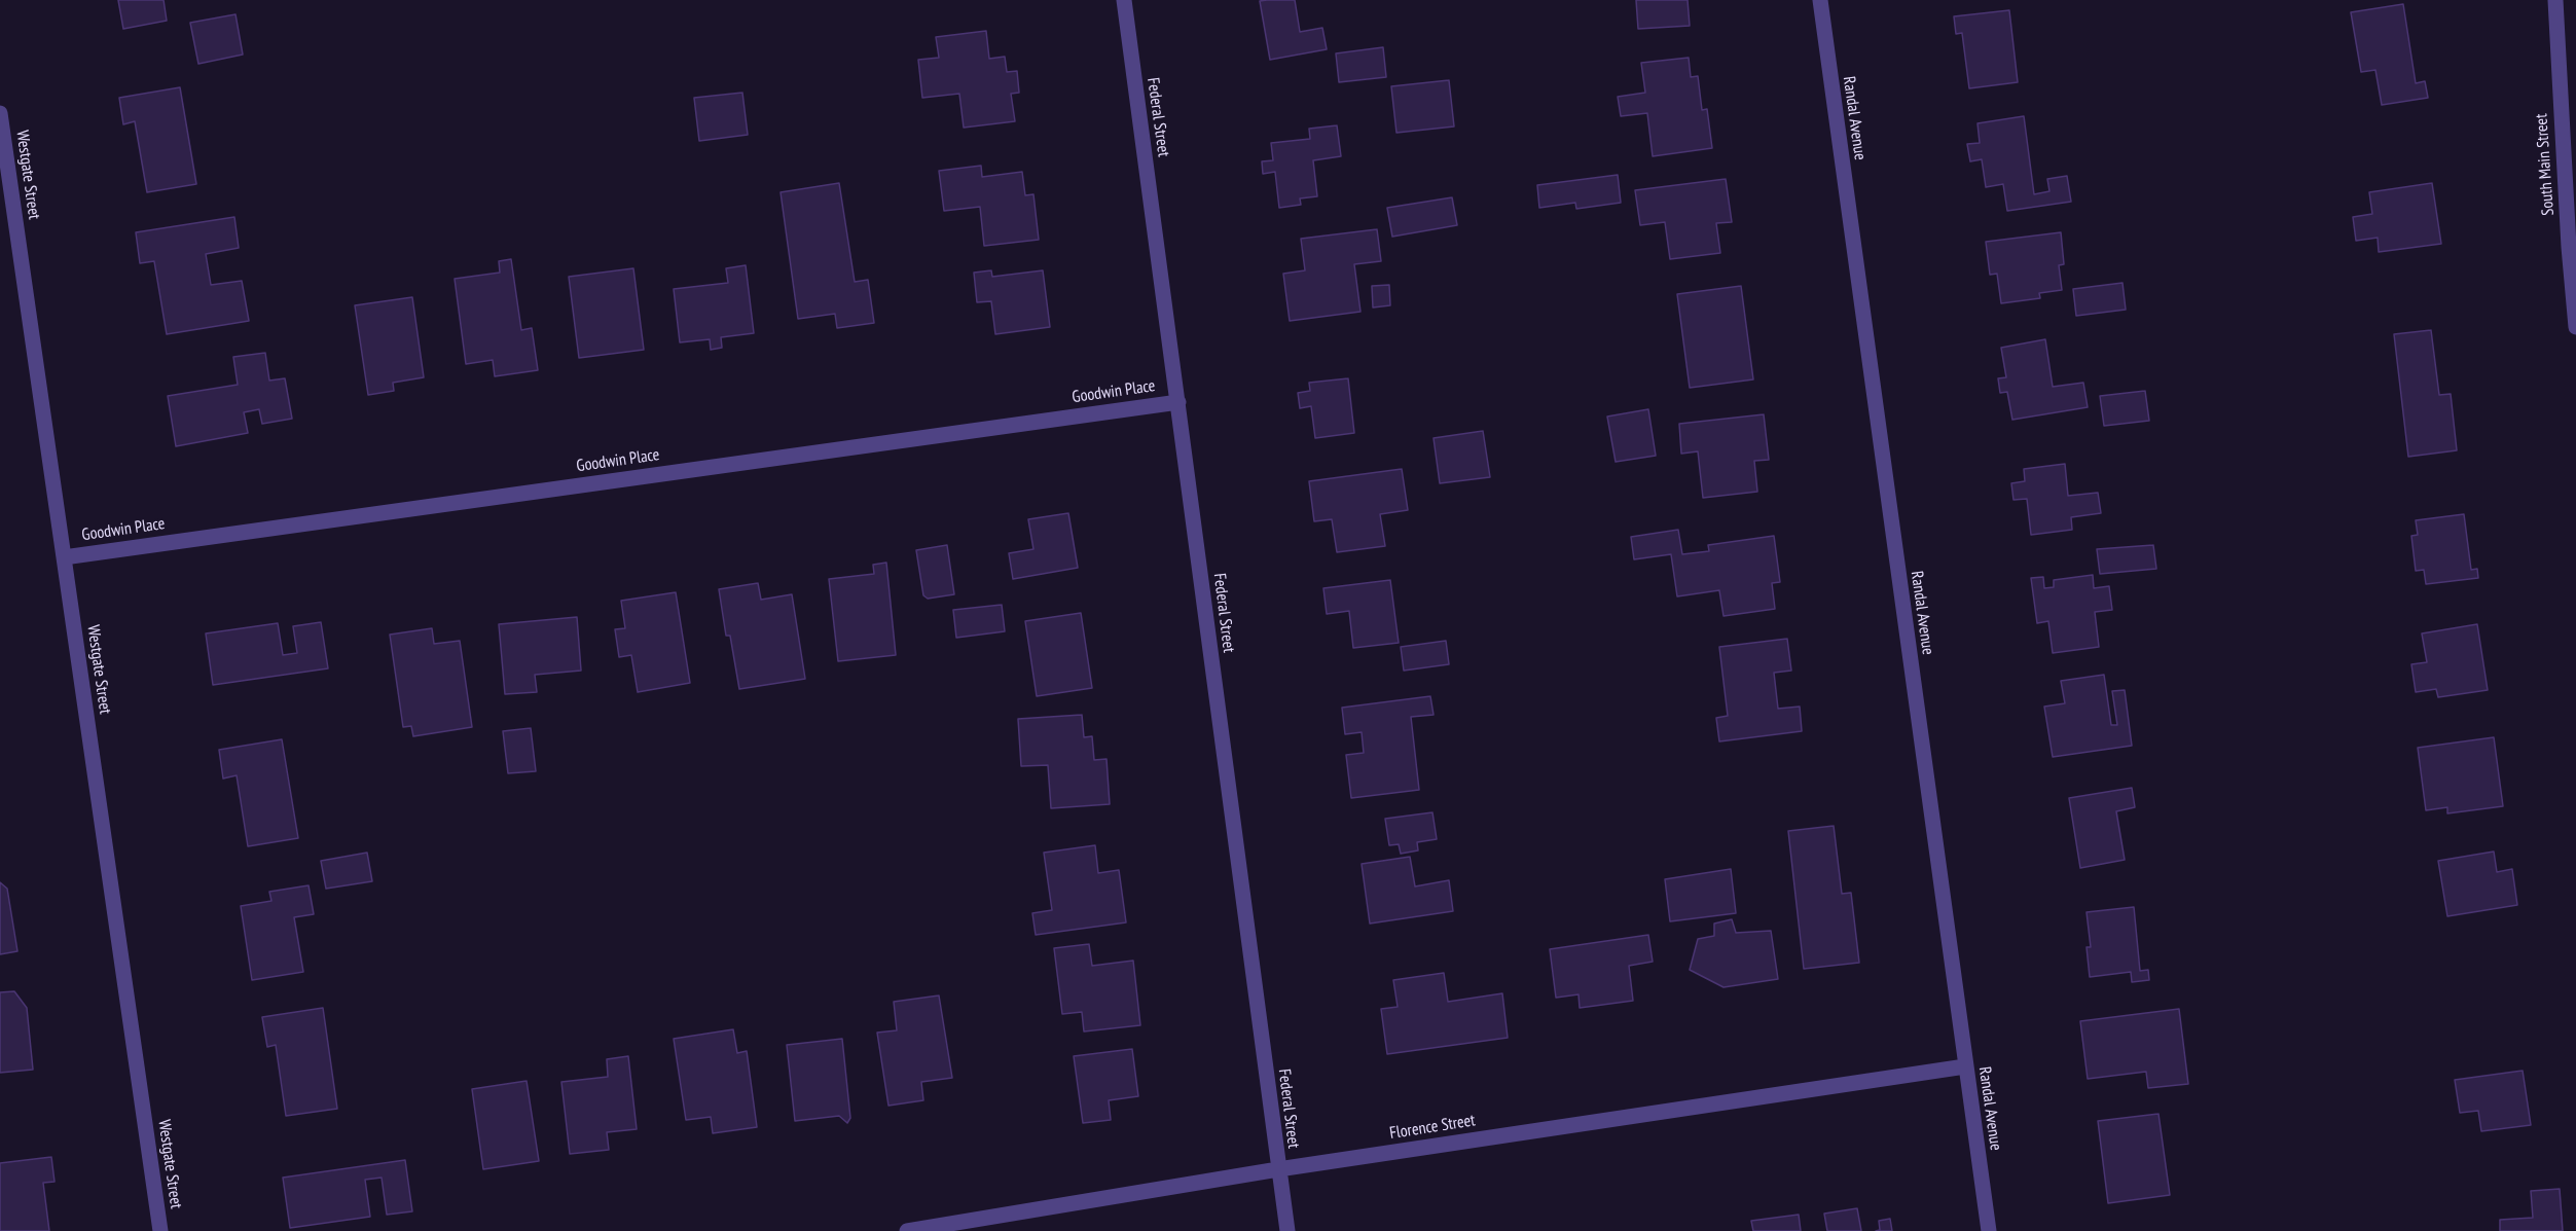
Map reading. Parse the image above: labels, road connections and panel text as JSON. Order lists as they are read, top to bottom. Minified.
{"streets":{"street":["Federal Street","Randal Avenue","South Main Street","Westgate Street","Goodwin Place","Florence Street"]},"crossings":[["Federal Street","Goodwin Place"],["Federal Street","Florence Street"],["Randal Avenue","Florence Street"],["Westgate Street","Goodwin Place"]]}
